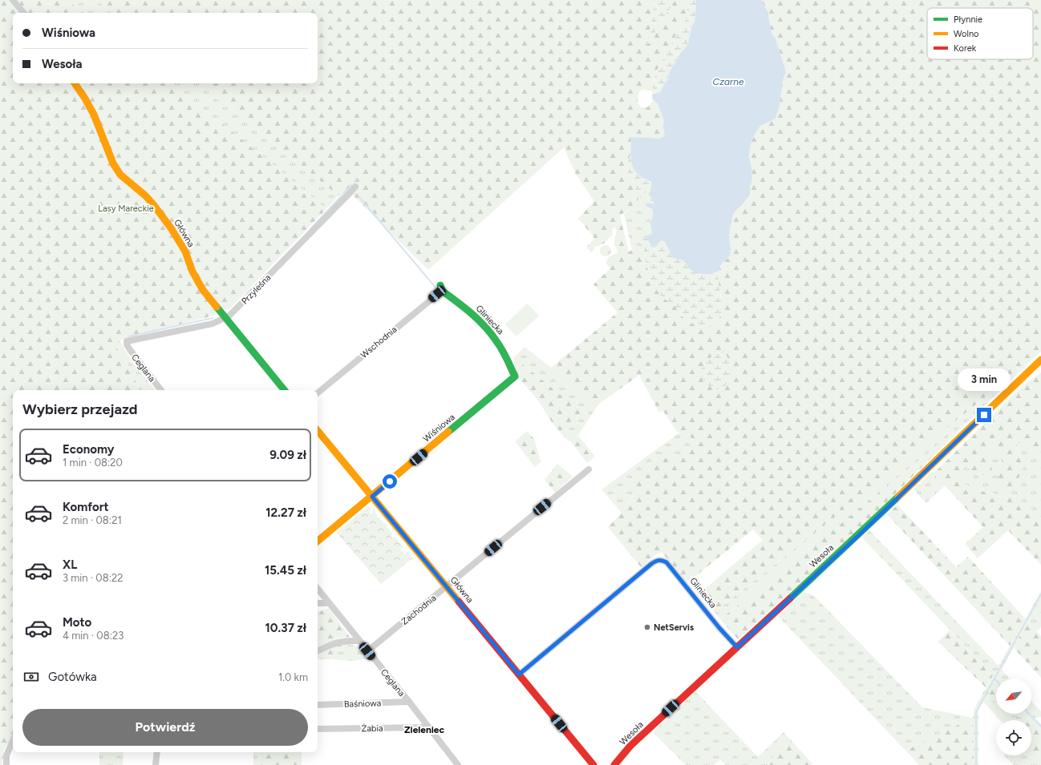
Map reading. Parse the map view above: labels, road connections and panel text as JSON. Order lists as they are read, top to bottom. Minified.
{"streets":{"street":["Główna","Przyleśna","Gliniecka","Wschodnia","Ceglana","Wiśniowa","Wesoła","Zachodnia","Baśniowa","Żabia"]},"crossings":[["Główna","Przyleśna"],["Główna","Gliniecka"],["Główna","Wiśniowa"],["Główna","Zachodnia"],["Przyleśna","Ceglana"],["Gliniecka","Wschodnia"],["Gliniecka","Wiśniowa"],["Gliniecka","Wesoła"],["Ceglana","Zachodnia"],["Ceglana","Baśniowa"],["Ceglana","Żabia"]],"districts":["Zieleniec"],"water":["Czarne"],"parks":["Lasy Mareckie"],"places":["NetServis"],"legend":["Płynnie","Wolno","Korek"],"north":"bottom left","page":{"banner":["Wiśniowa","Wesoła"],"bubble":"3 min","heading":"Wybierz przejazd","list":[{"name":"Economy","note":"1 min · 08:20","value":"9.09 zł"},{"name":"Komfort","note":"2 min · 08:21","value":"12.27 zł"},{"name":"XL","note":"3 min · 08:22","value":"15.45 zł"},{"name":"Moto","note":"4 min · 08:23","value":"10.37 zł"}],"pay":["Gotówka","1.0 km"],"buttons":"Potwierdź"}}
